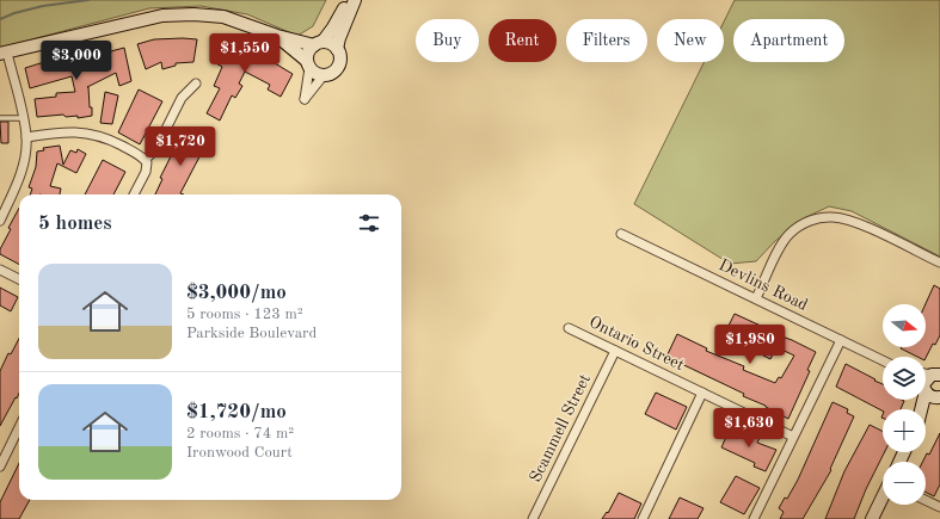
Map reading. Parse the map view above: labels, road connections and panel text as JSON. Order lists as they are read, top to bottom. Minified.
{"streets":{"street":["Devlins Road","Ontario Street","Scammell Street"]},"crossings":[["Ontario Street","Scammell Street"]],"north":"right","page":{"chip":["Buy","Rent","Filters","New","Apartment"],"price":["$1,550","$3,000","$1,720","$1,980","$1,630"],"heading":"5 homes","list":[{"name":"$3,000/mo","note":"5 rooms · 123 m² · Parkside Boulevard"},{"name":"$1,720/mo","note":"2 rooms · 74 m² · Ironwood Court"}],"map_buttons":["+","−"]}}
